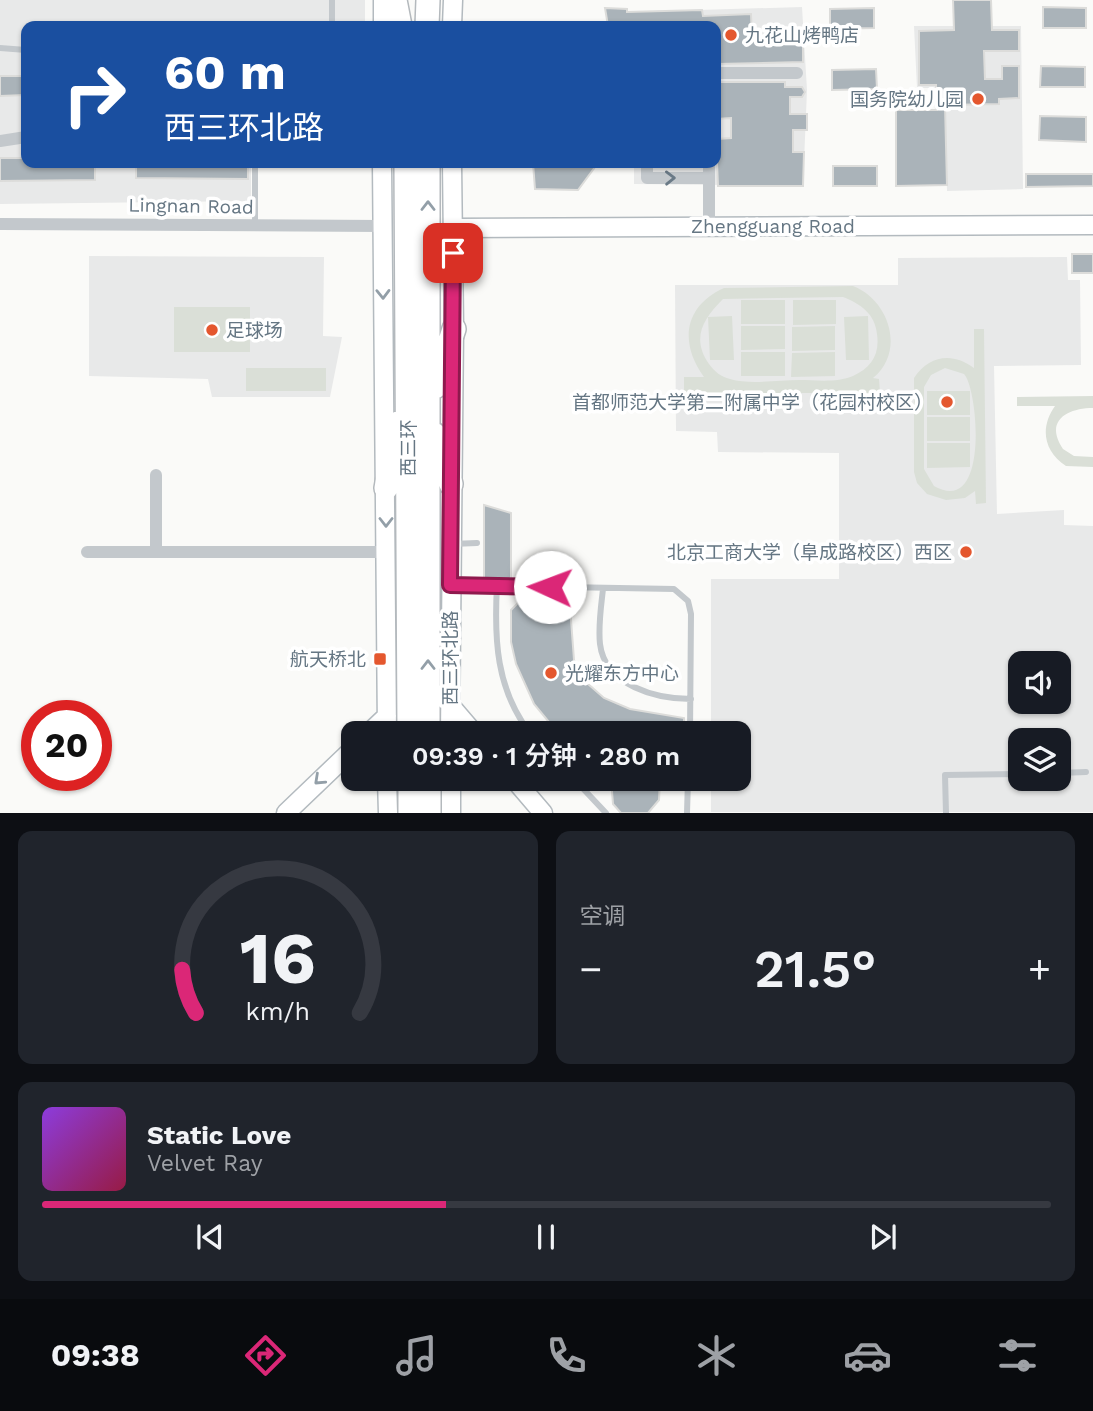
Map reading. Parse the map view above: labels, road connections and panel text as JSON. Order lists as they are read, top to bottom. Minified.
{"streets":{"highway":["西三环"],"street":["Lingnan Road","Zhengguang Road","西三环北路"]},"crossings":[["Zhengguang Road","西三环北路"]],"places":{"other":["九花山烤鸭店","国务院幼儿园","足球场","首都师范大学第二附属中学（花园村校区）","北京工商大学（阜成路校区）西区","光耀东方中心"],"transit":["航天桥北"]},"page":{"turn":["60 m","西三环北路"],"limit":"20","trip":"09:39 · 1 分钟 · 280 m","tile":"空调","heat":["−","21.5°","+"],"song":["Static Love","Velvet Ray"],"tabs":"09:38","gauge":["16","km/h"]}}
